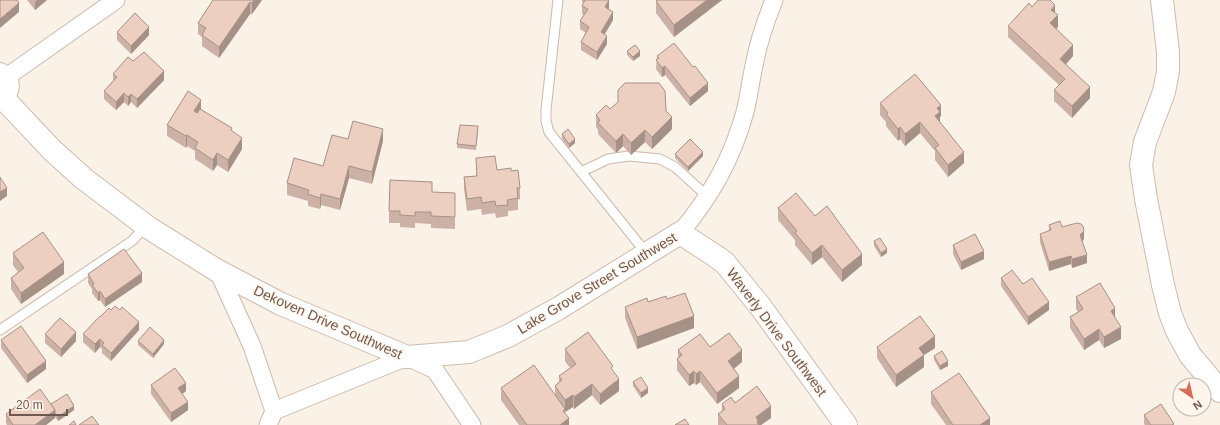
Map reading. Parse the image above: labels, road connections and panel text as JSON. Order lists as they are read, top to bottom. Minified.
{"streets":{"street":["Lake Grove Street Southwest","Dekoven Drive Southwest","Waverly Drive Southwest"]},"crossings":[["Lake Grove Street Southwest","Dekoven Drive Southwest"],["Lake Grove Street Southwest","Waverly Drive Southwest"]],"scale_bar":"20 m","north":"bottom right"}
